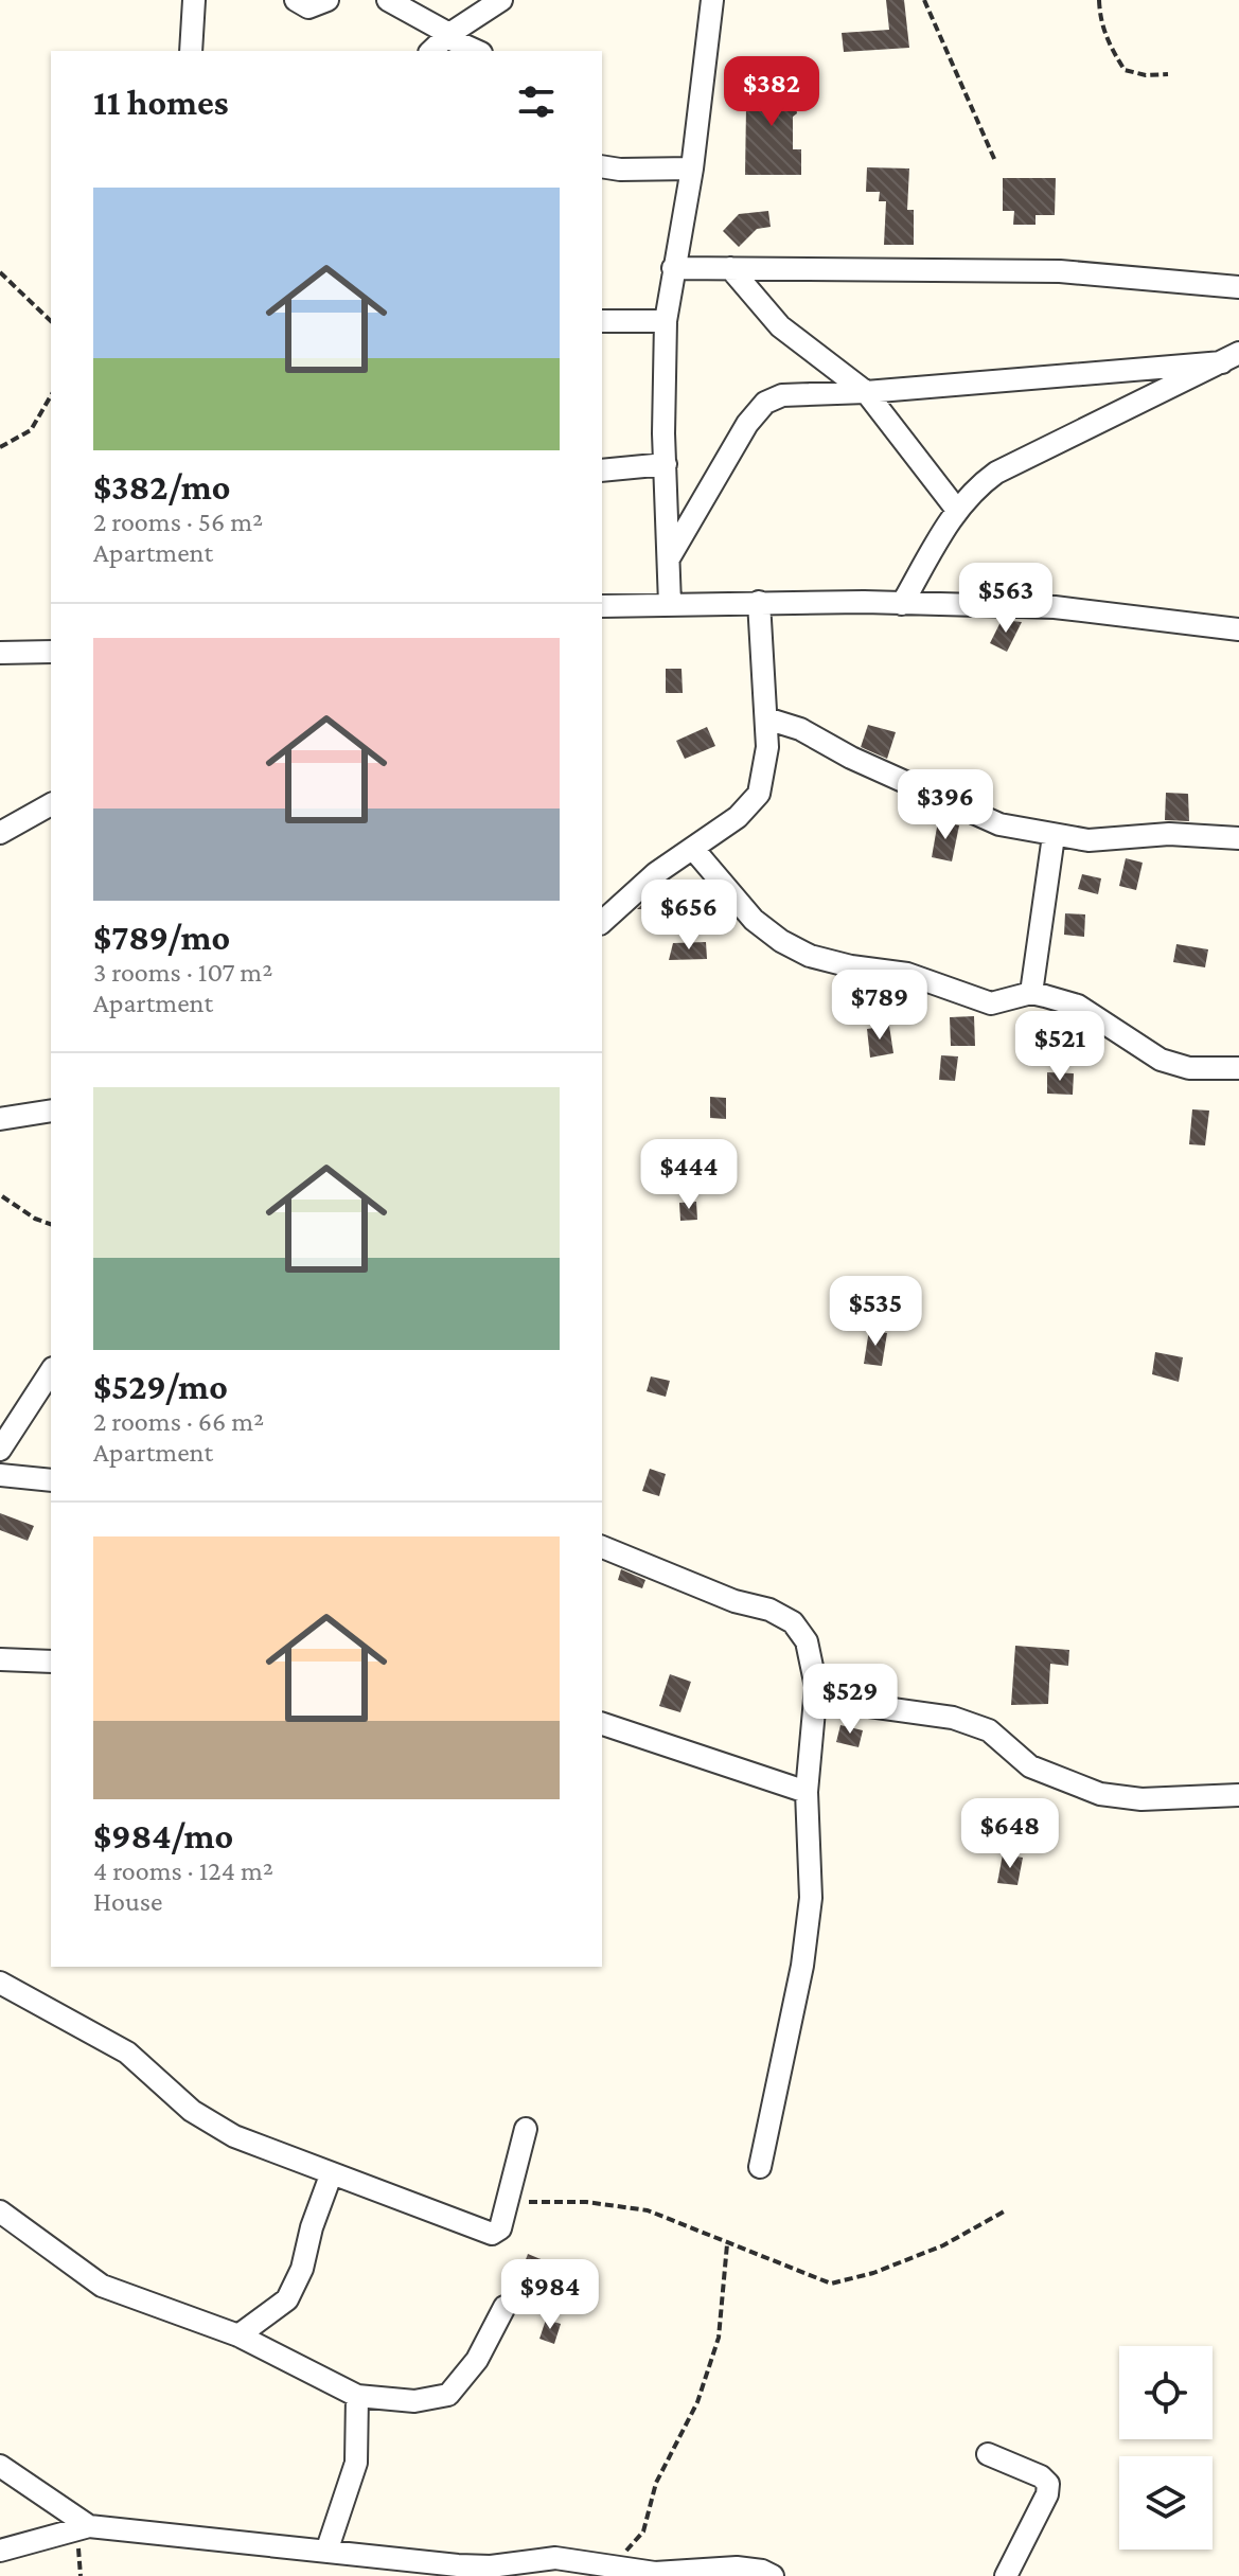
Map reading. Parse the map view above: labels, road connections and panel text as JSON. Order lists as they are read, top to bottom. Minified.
{"page":{"heading":"11 homes","price":["$382","$563","$396","$656","$789","$521","$444","$535","$529","$648","$984"],"list":[{"name":"$382/mo","note":"2 rooms · 56 m² · Apartment"},{"name":"$789/mo","note":"3 rooms · 107 m² · Apartment"},{"name":"$529/mo","note":"2 rooms · 66 m² · Apartment"},{"name":"$984/mo","note":"4 rooms · 124 m² · House"}]}}
